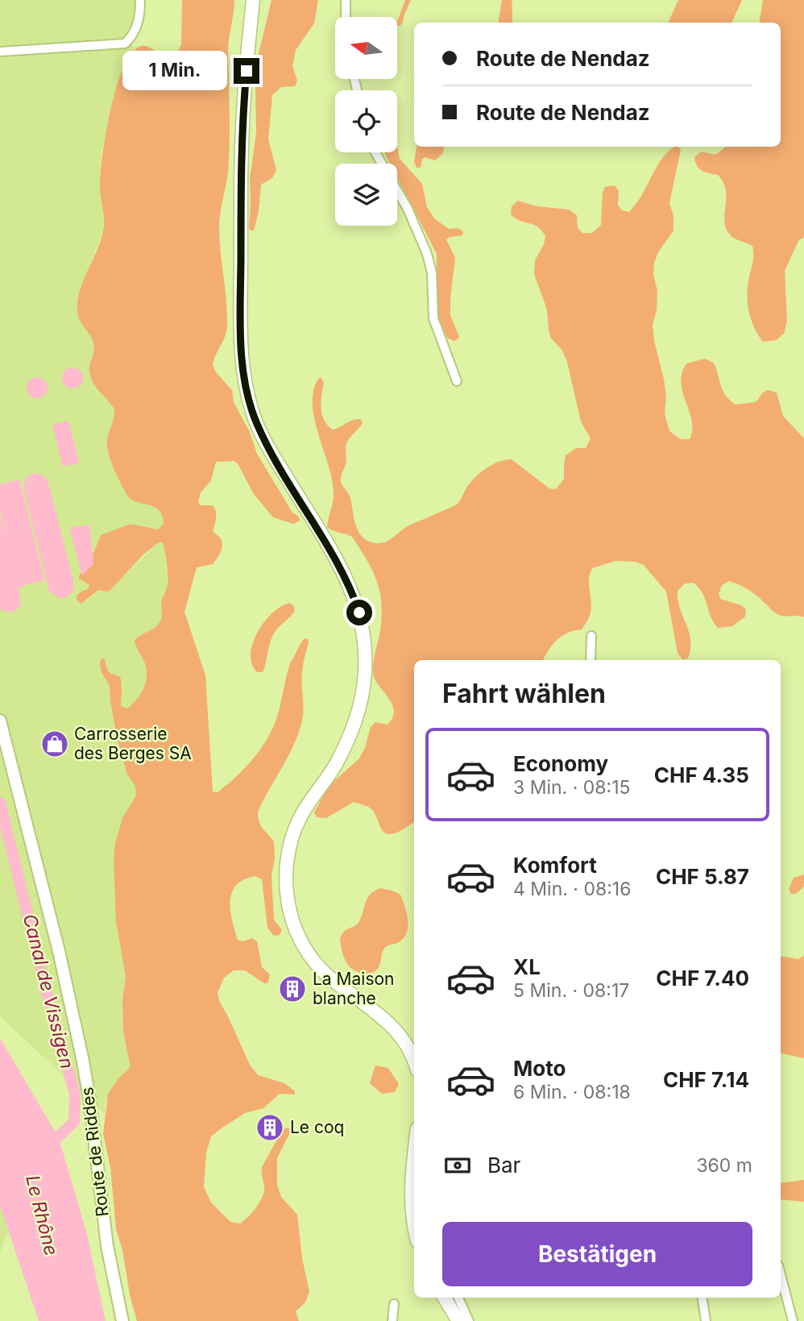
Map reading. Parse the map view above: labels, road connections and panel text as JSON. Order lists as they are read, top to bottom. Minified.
{"streets":{"street":["Route de Riddes"]},"water":["Canal de Vissigen","Le Rhône"],"places":{"shop":["Carrosserie des Berges SA"],"building":["La Maison blanche","Le coq"]},"north":"left","page":{"banner":["Route de Nendaz","Route de Nendaz"],"bubble":"1 Min.","heading":"Fahrt wählen","list":[{"name":"Economy","note":"3 Min. · 08:15","value":"CHF 4.35"},{"name":"Komfort","note":"4 Min. · 08:16","value":"CHF 5.87"},{"name":"XL","note":"5 Min. · 08:17","value":"CHF 7.40"},{"name":"Moto","note":"6 Min. · 08:18","value":"CHF 7.14"}],"pay":["Bar","360 m"],"buttons":"Bestätigen"}}
